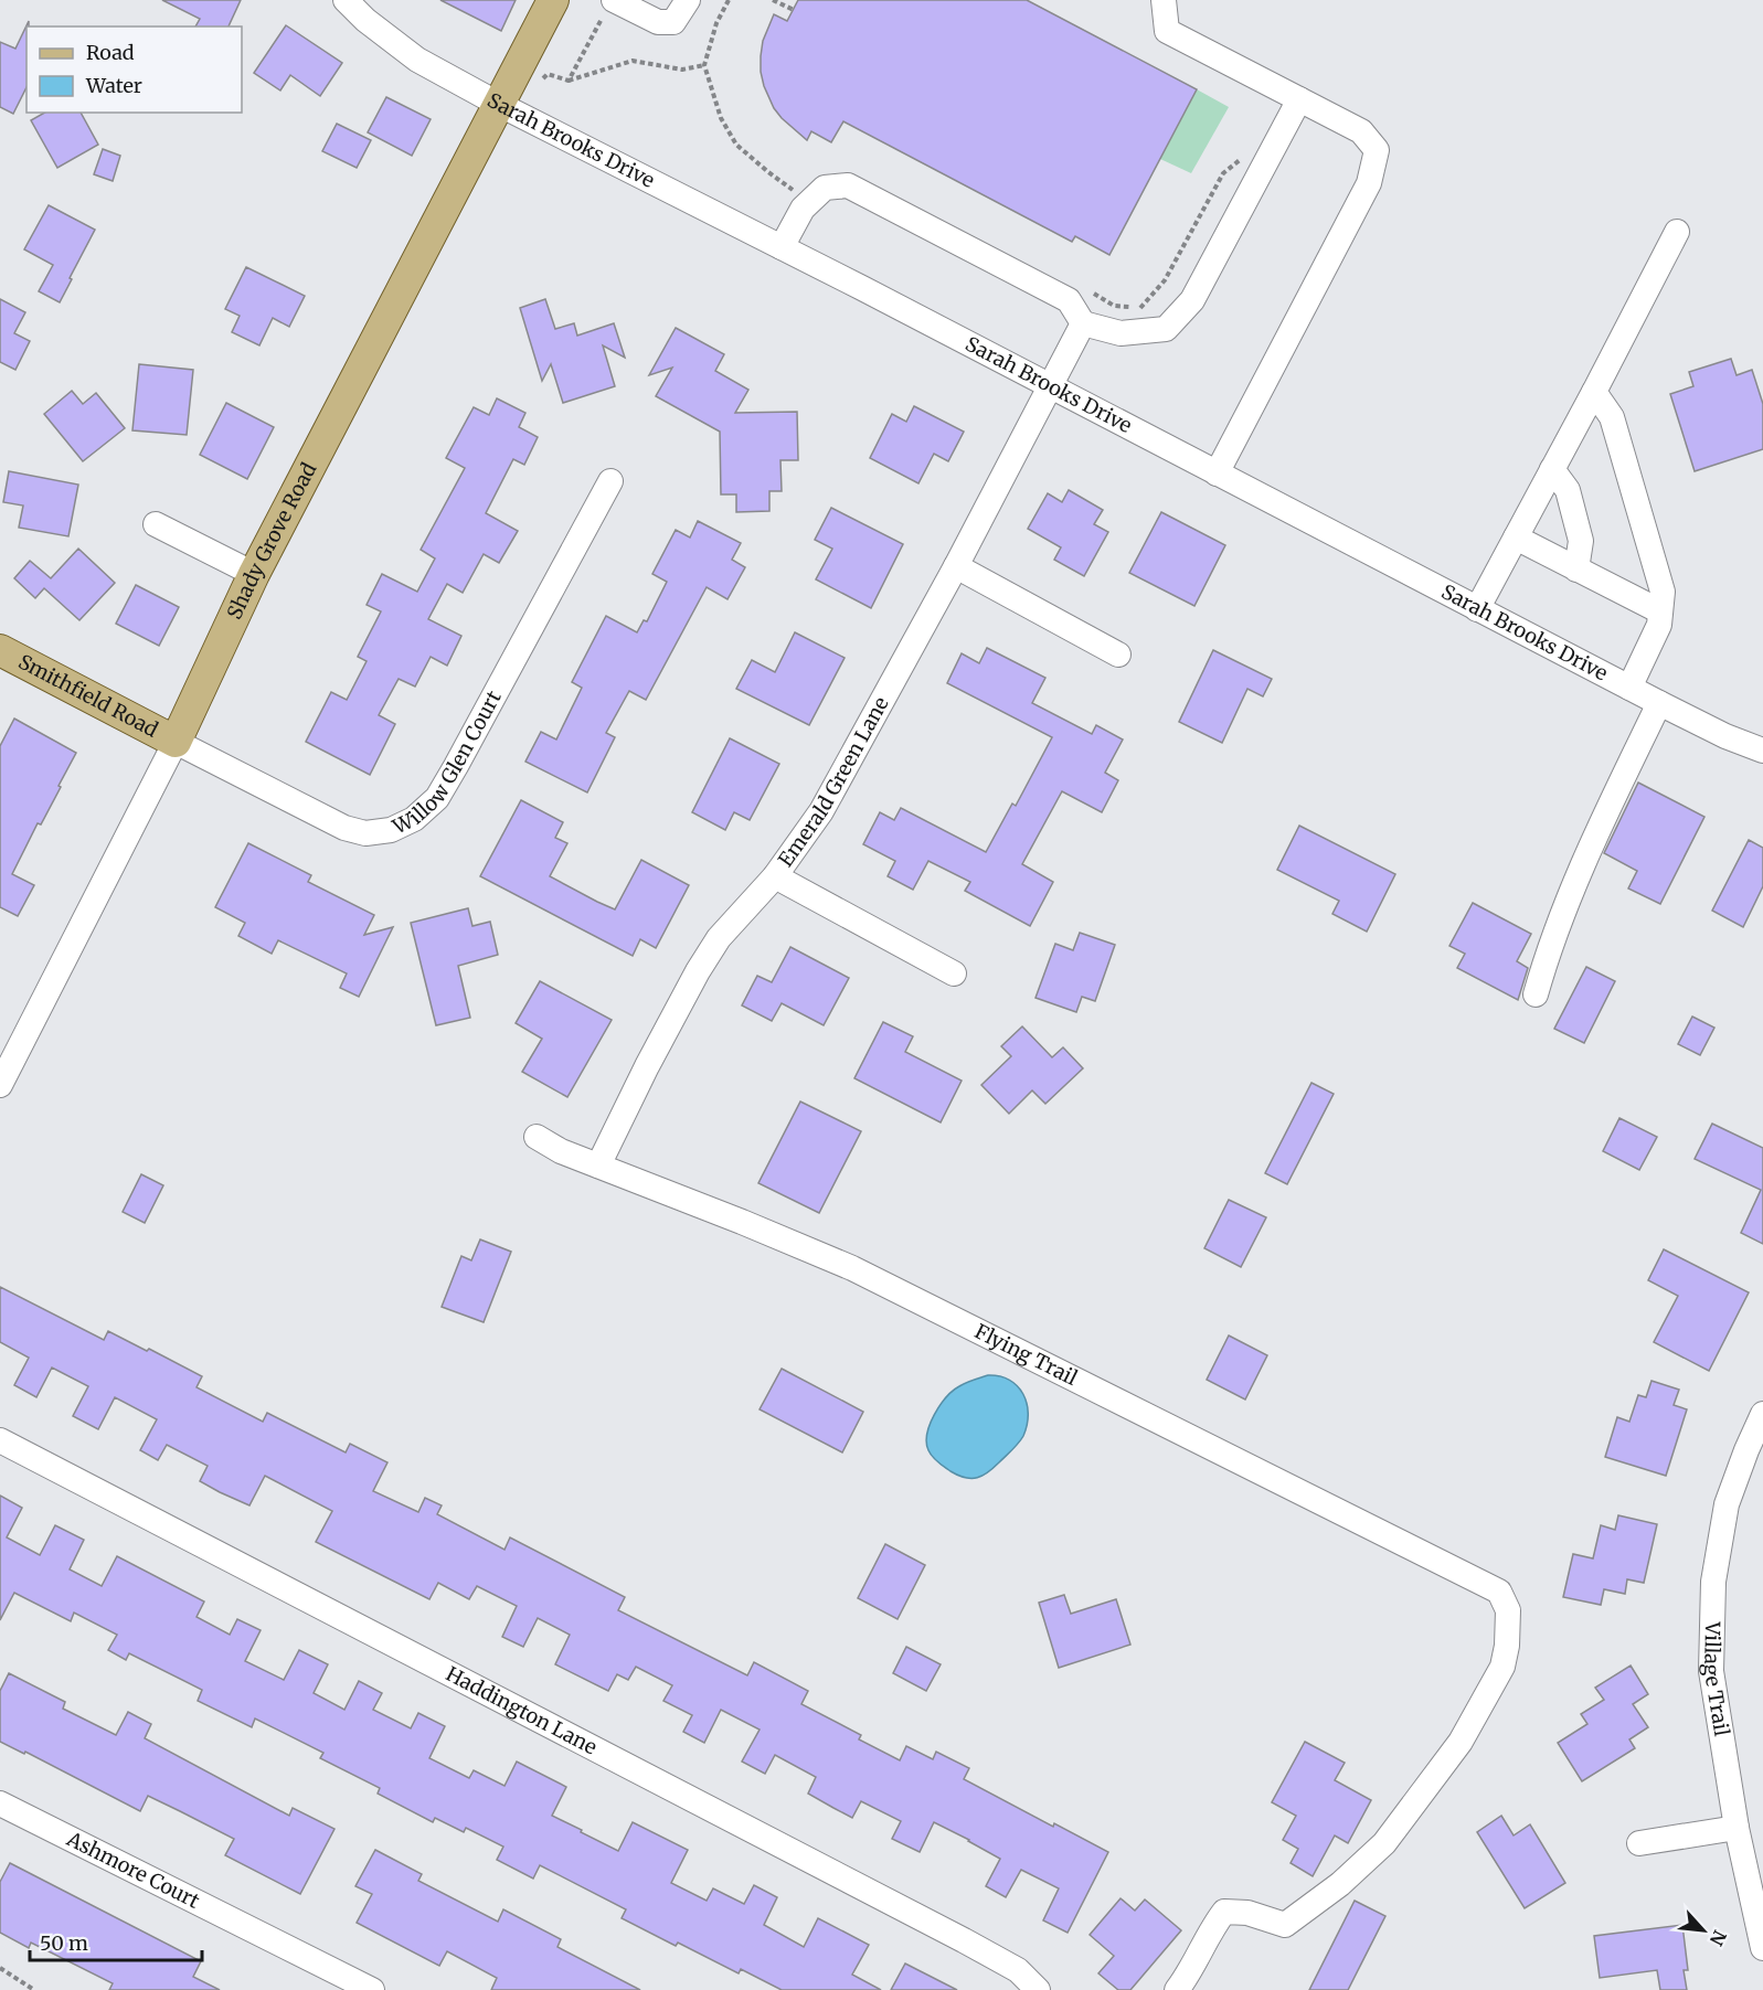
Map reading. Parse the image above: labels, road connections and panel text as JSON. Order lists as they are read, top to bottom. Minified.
{"streets":{"main road":["Shady Grove Road","Smithfield Road"],"street":["Sarah Brooks Drive","Willow Glen Court","Emerald Green Lane","Flying Trail","Village Trail","Haddington Lane","Ashmore Court"]},"crossings":[["Sarah Brooks Drive","Shady Grove Road"],["Sarah Brooks Drive","Emerald Green Lane"],["Shady Grove Road","Smithfield Road"],["Shady Grove Road","Willow Glen Court"],["Smithfield Road","Willow Glen Court"],["Emerald Green Lane","Flying Trail"]],"legend":["Road","Water"],"scale_bar":"50 m","north":"bottom right"}
